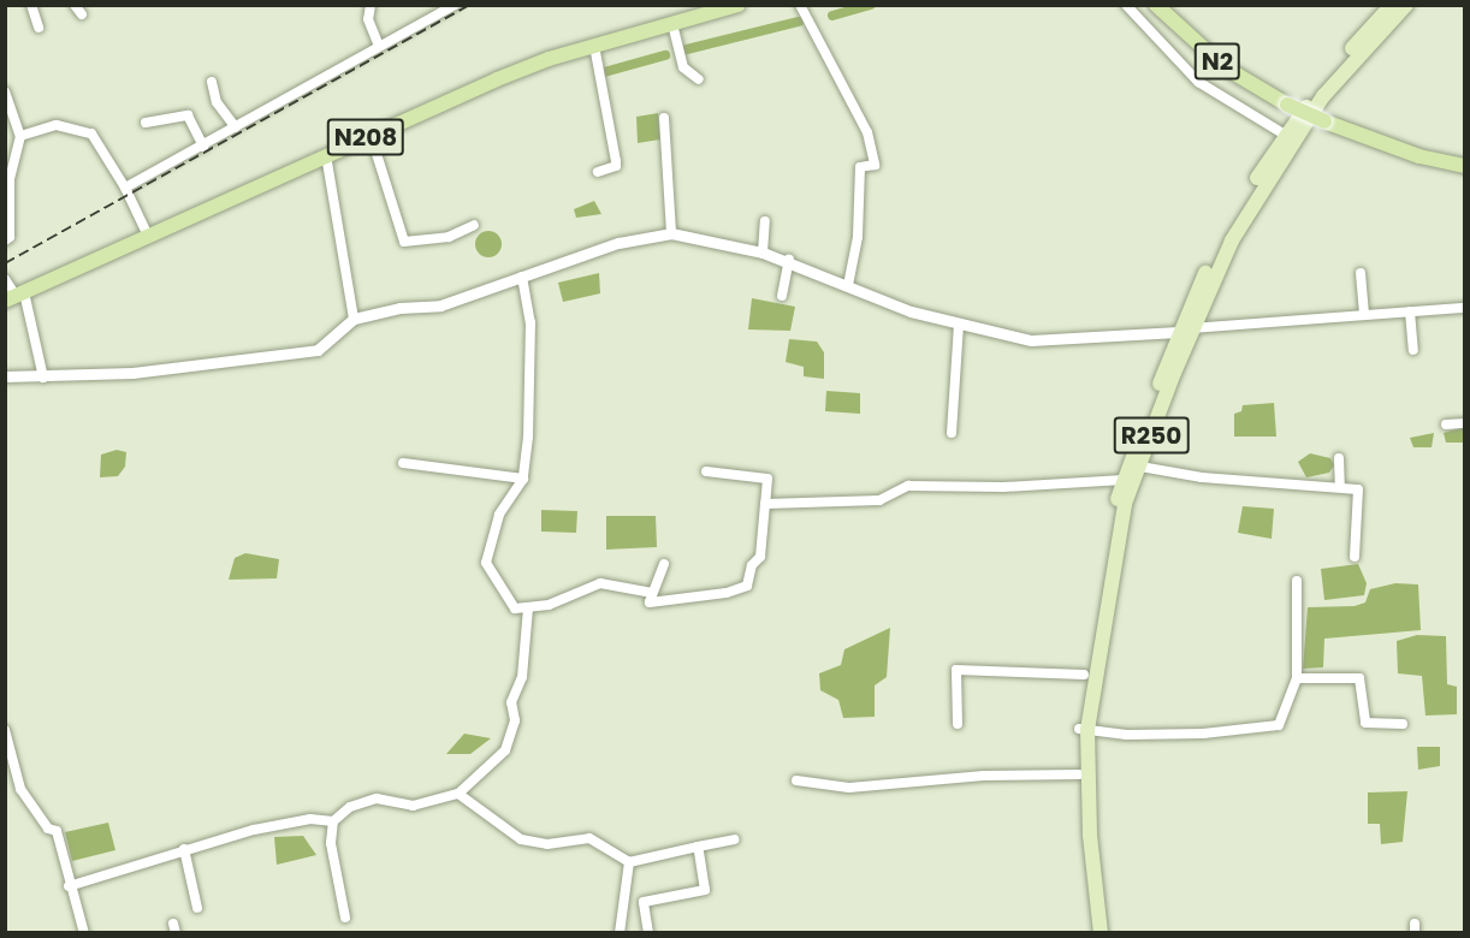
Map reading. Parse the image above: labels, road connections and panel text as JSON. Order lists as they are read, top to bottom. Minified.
{"streets":{"highway":["N2","N208"],"main road":["R250"]}}
